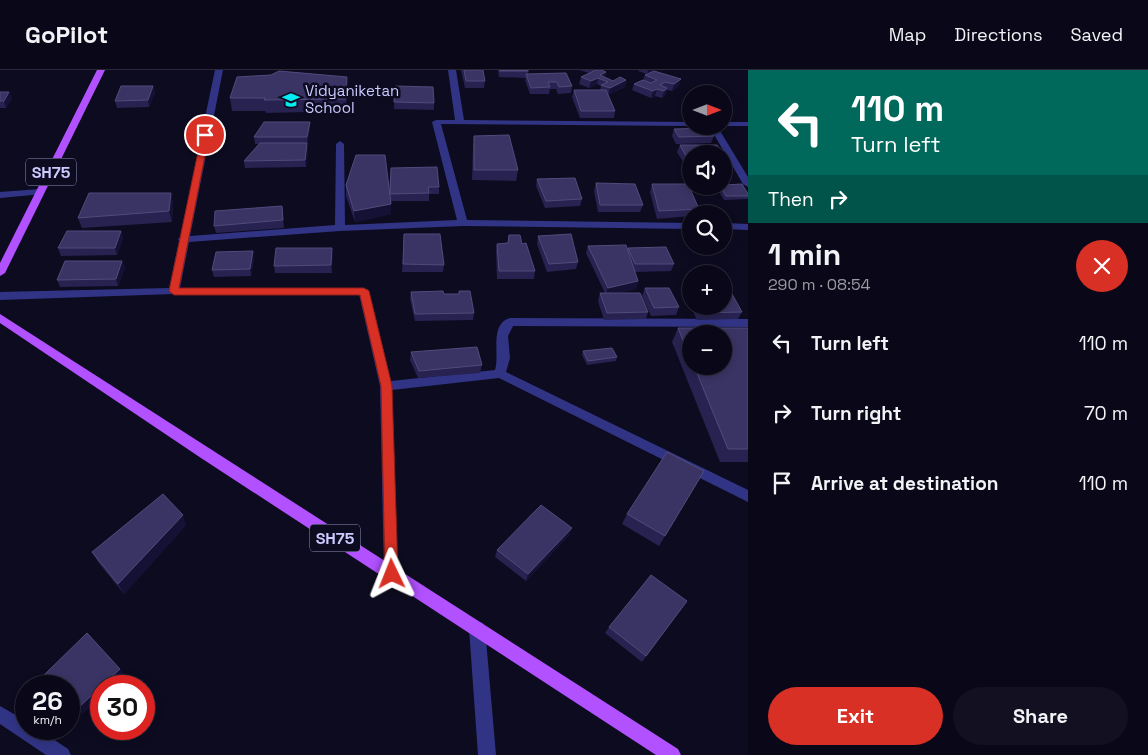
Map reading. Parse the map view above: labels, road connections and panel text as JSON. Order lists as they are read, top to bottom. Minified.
{"streets":{"main road":["SH75"]},"places":{"school or university":["Vidyaniketan School"]},"north":"right","page":{"header":"GoPilot","nav":["Map","Directions","Saved"],"turn":["110 m","Turn left"],"map_buttons":["+","−"],"then":"Then","heading":["1 min","290 m · 08:54"],"list":[{"name":"Turn left","value":"110 m"},{"name":"Turn right","value":"70 m"},{"name":"Arrive at destination","value":"110 m"}],"speed":"26 km/h","limit":"30","buttons":["Exit","Share"]}}
